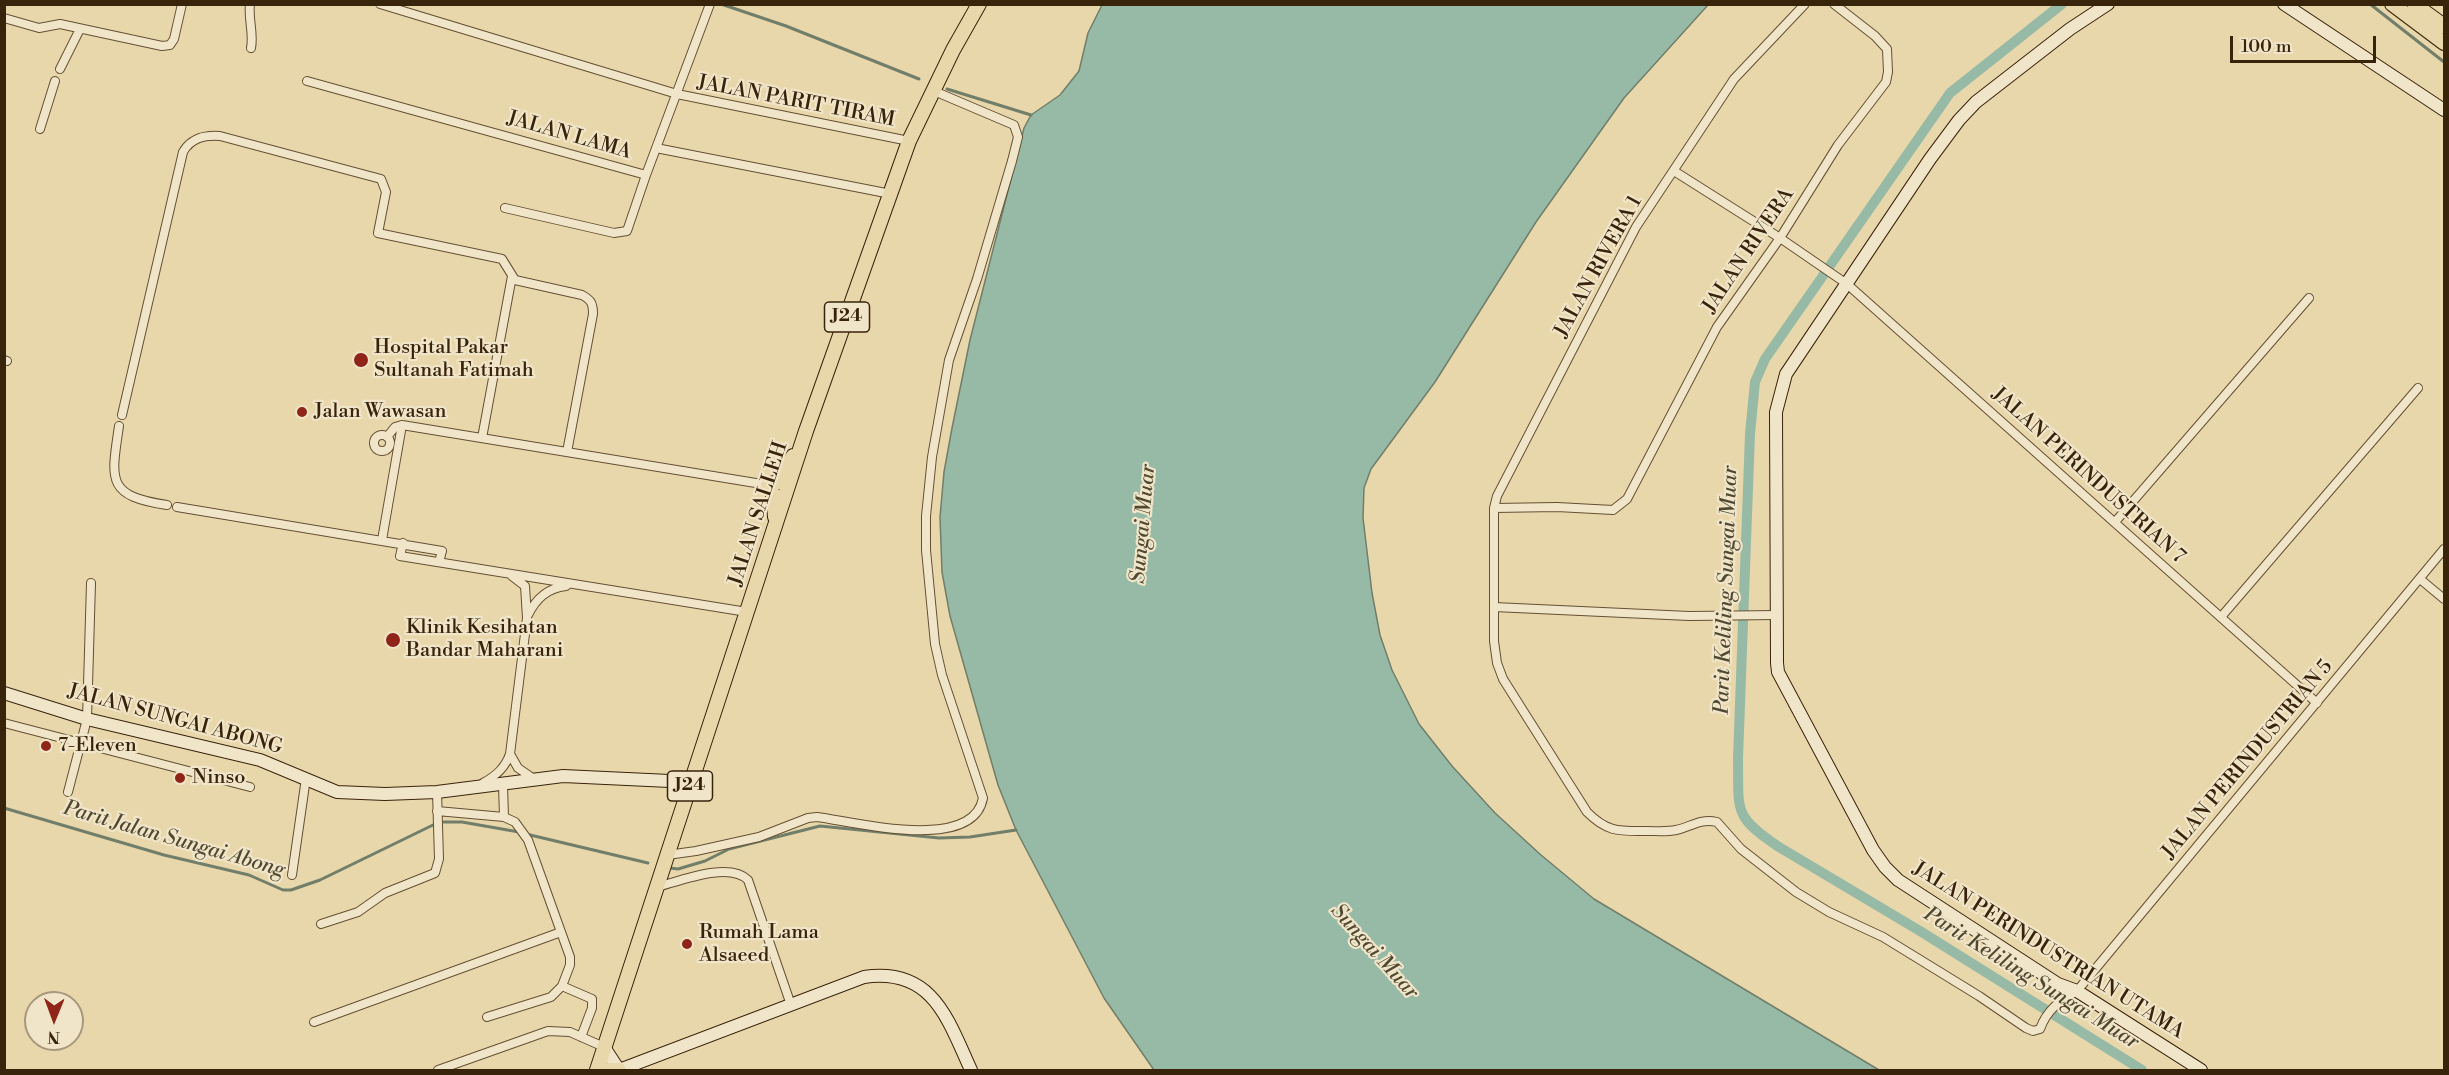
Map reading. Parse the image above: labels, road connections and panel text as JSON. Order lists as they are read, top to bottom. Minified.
{"streets":{"main road":["J24","JALAN SALLEH"],"street":["JALAN PARIT TIRAM","JALAN LAMA","JALAN RIVERA","JALAN RIVERA 1","JALAN PERINDUSTRIAN 7","JALAN SUNGAI ABONG","JALAN PERINDUSTRIAN 5","JALAN PERINDUSTRIAN UTAMA"]},"crossings":[["JALAN PARIT TIRAM","JALAN LAMA"],["JALAN PARIT TIRAM","JALAN SALLEH"],["JALAN RIVERA","JALAN RIVERA 1"],["JALAN RIVERA","JALAN PERINDUSTRIAN 7"],["JALAN RIVERA 1","JALAN PERINDUSTRIAN 7"],["J24","JALAN SALLEH"],["JALAN PERINDUSTRIAN 7","JALAN PERINDUSTRIAN 5"],["JALAN PERINDUSTRIAN 7","JALAN PERINDUSTRIAN UTAMA"],["JALAN SALLEH","JALAN SUNGAI ABONG"],["JALAN PERINDUSTRIAN 5","JALAN PERINDUSTRIAN UTAMA"]],"water":["Sungai Muar","Parit Keliling Sungai Muar","Parit Jalan Sungai Abong"],"places":["Hospital Pakar Sultanah Fatimah","Jalan Wawasan","Klinik Kesihatan Bandar Maharani","7-Eleven","Ninso","Rumah Lama Alsaeed"],"scale_bar":"100 m","north":"bottom"}
